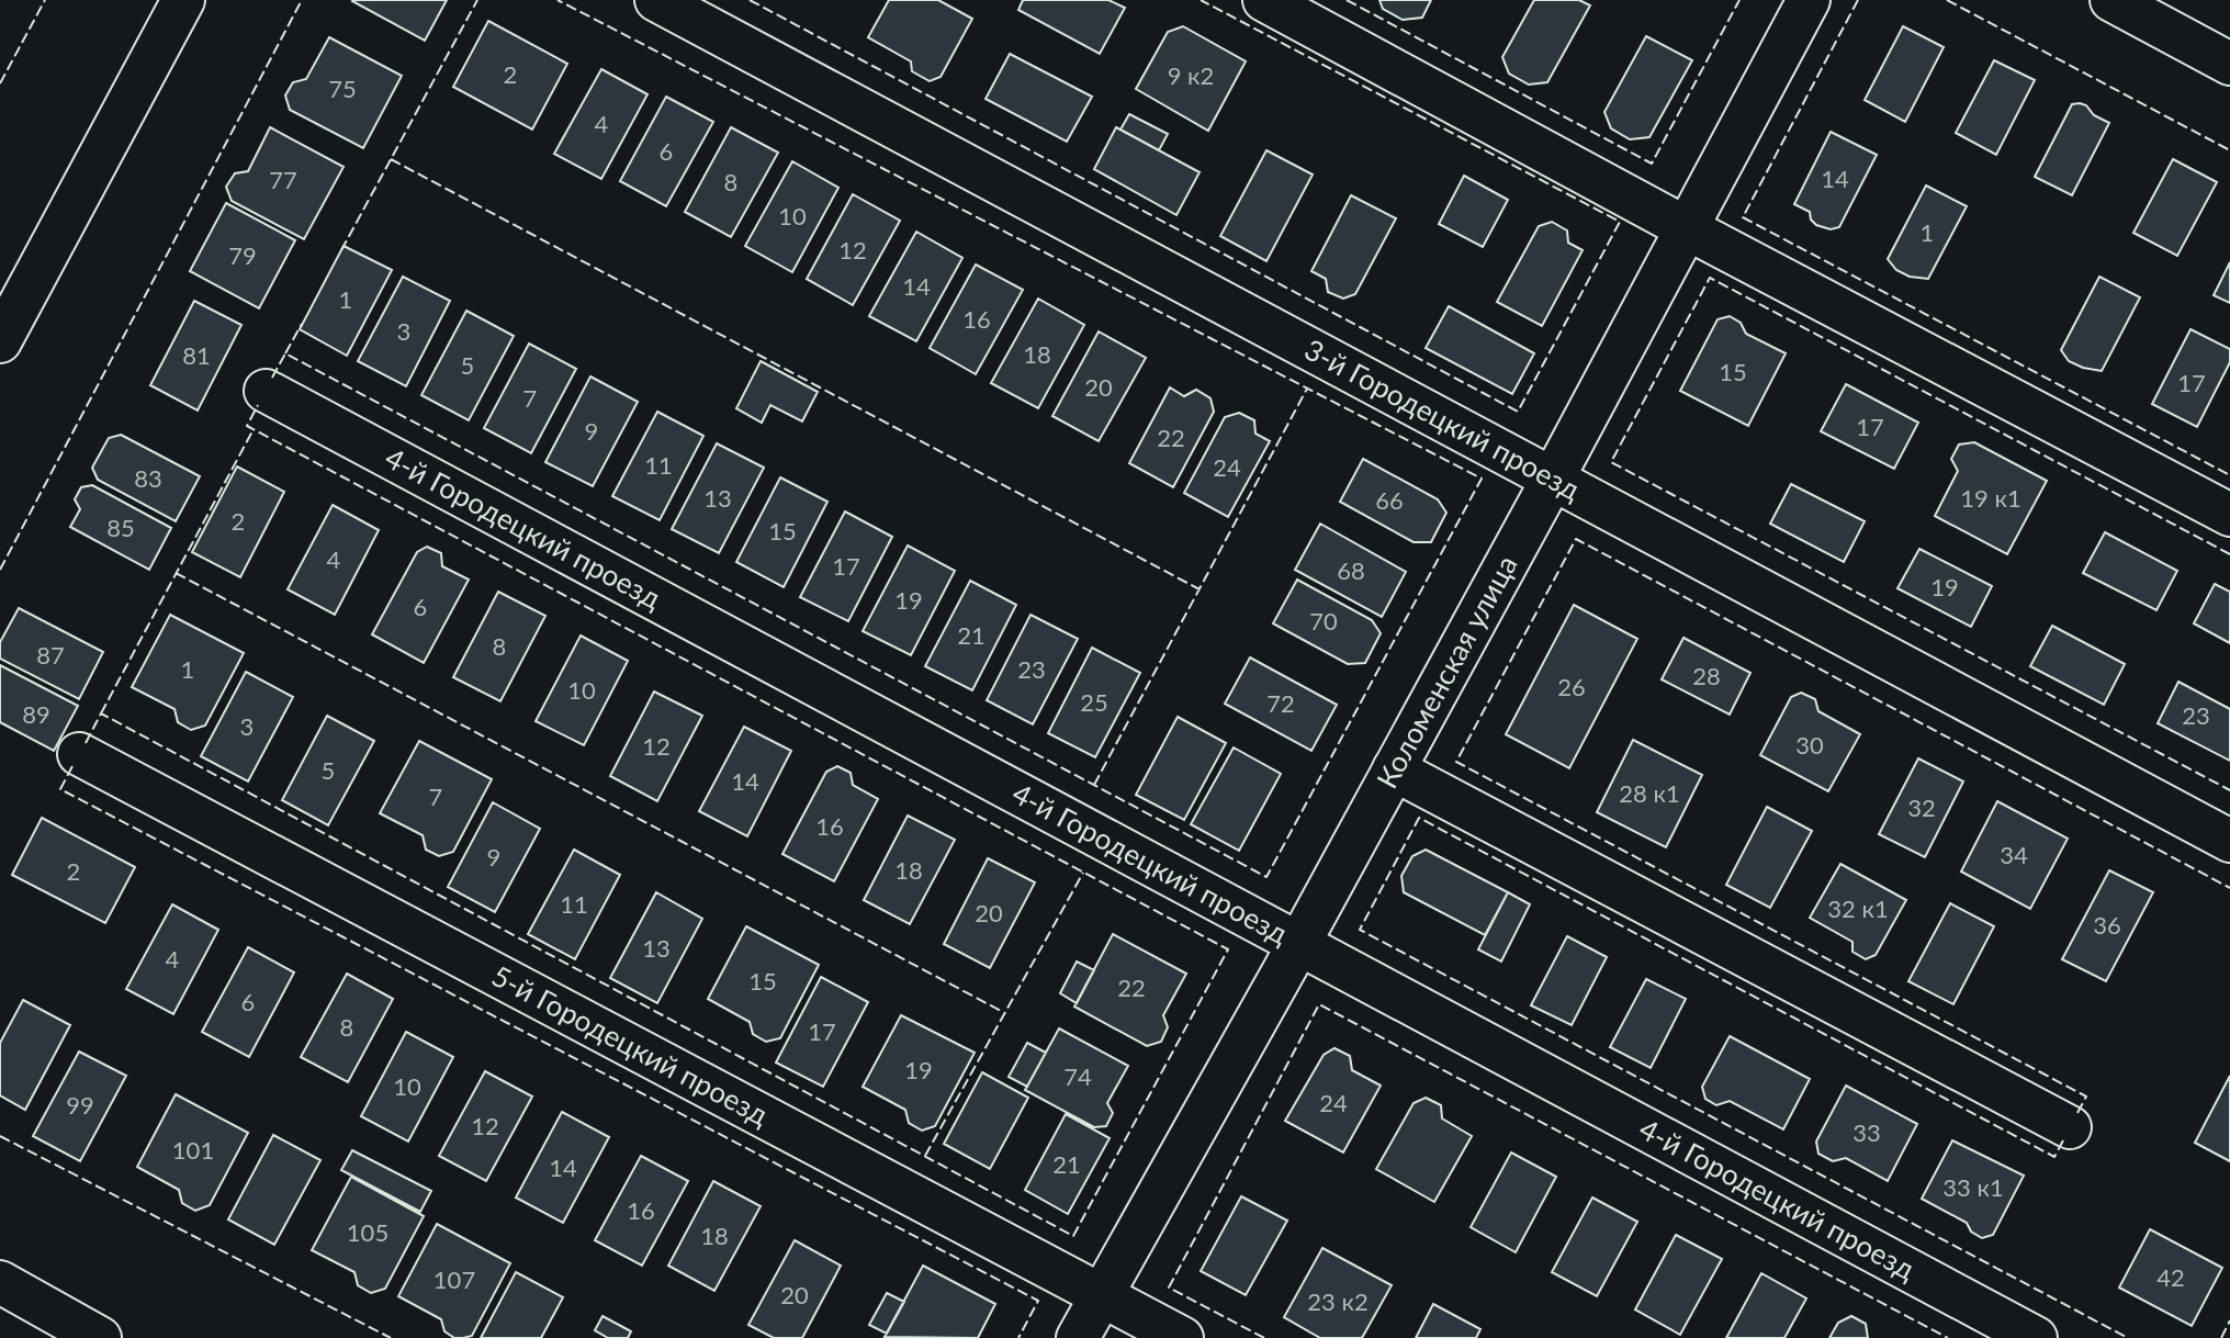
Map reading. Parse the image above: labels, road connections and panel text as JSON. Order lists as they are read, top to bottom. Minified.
{"streets":{"street":["3-й Городецкий проезд","4-й Городецкий проезд","Коломенская улица","5-й Городецкий проезд"]},"crossings":[["3-й Городецкий проезд","Коломенская улица"],["4-й Городецкий проезд","Коломенская улица"],["Коломенская улица","5-й Городецкий проезд"]],"house_numbers":["2","9 к2","75","4","6","14","77","8","10","1","12","79","14","1","16","3","18","81","5","15","17","20","7","17","9","22","11","24","83","13","19 к1","66","2","85","15","4","17","68","19","19","6","70","21","8","87","1","23","28","26","10","25","72","89","23","3","30","12","5","14","28 к1","7","32","16","34","9","18","2","11","32 к1","20","36","13","4","15","22","6","8","17","19","74","10","24","99","12","33","101","21","14","33 к1","16","105","18","42","107","20","23 к2"]}
